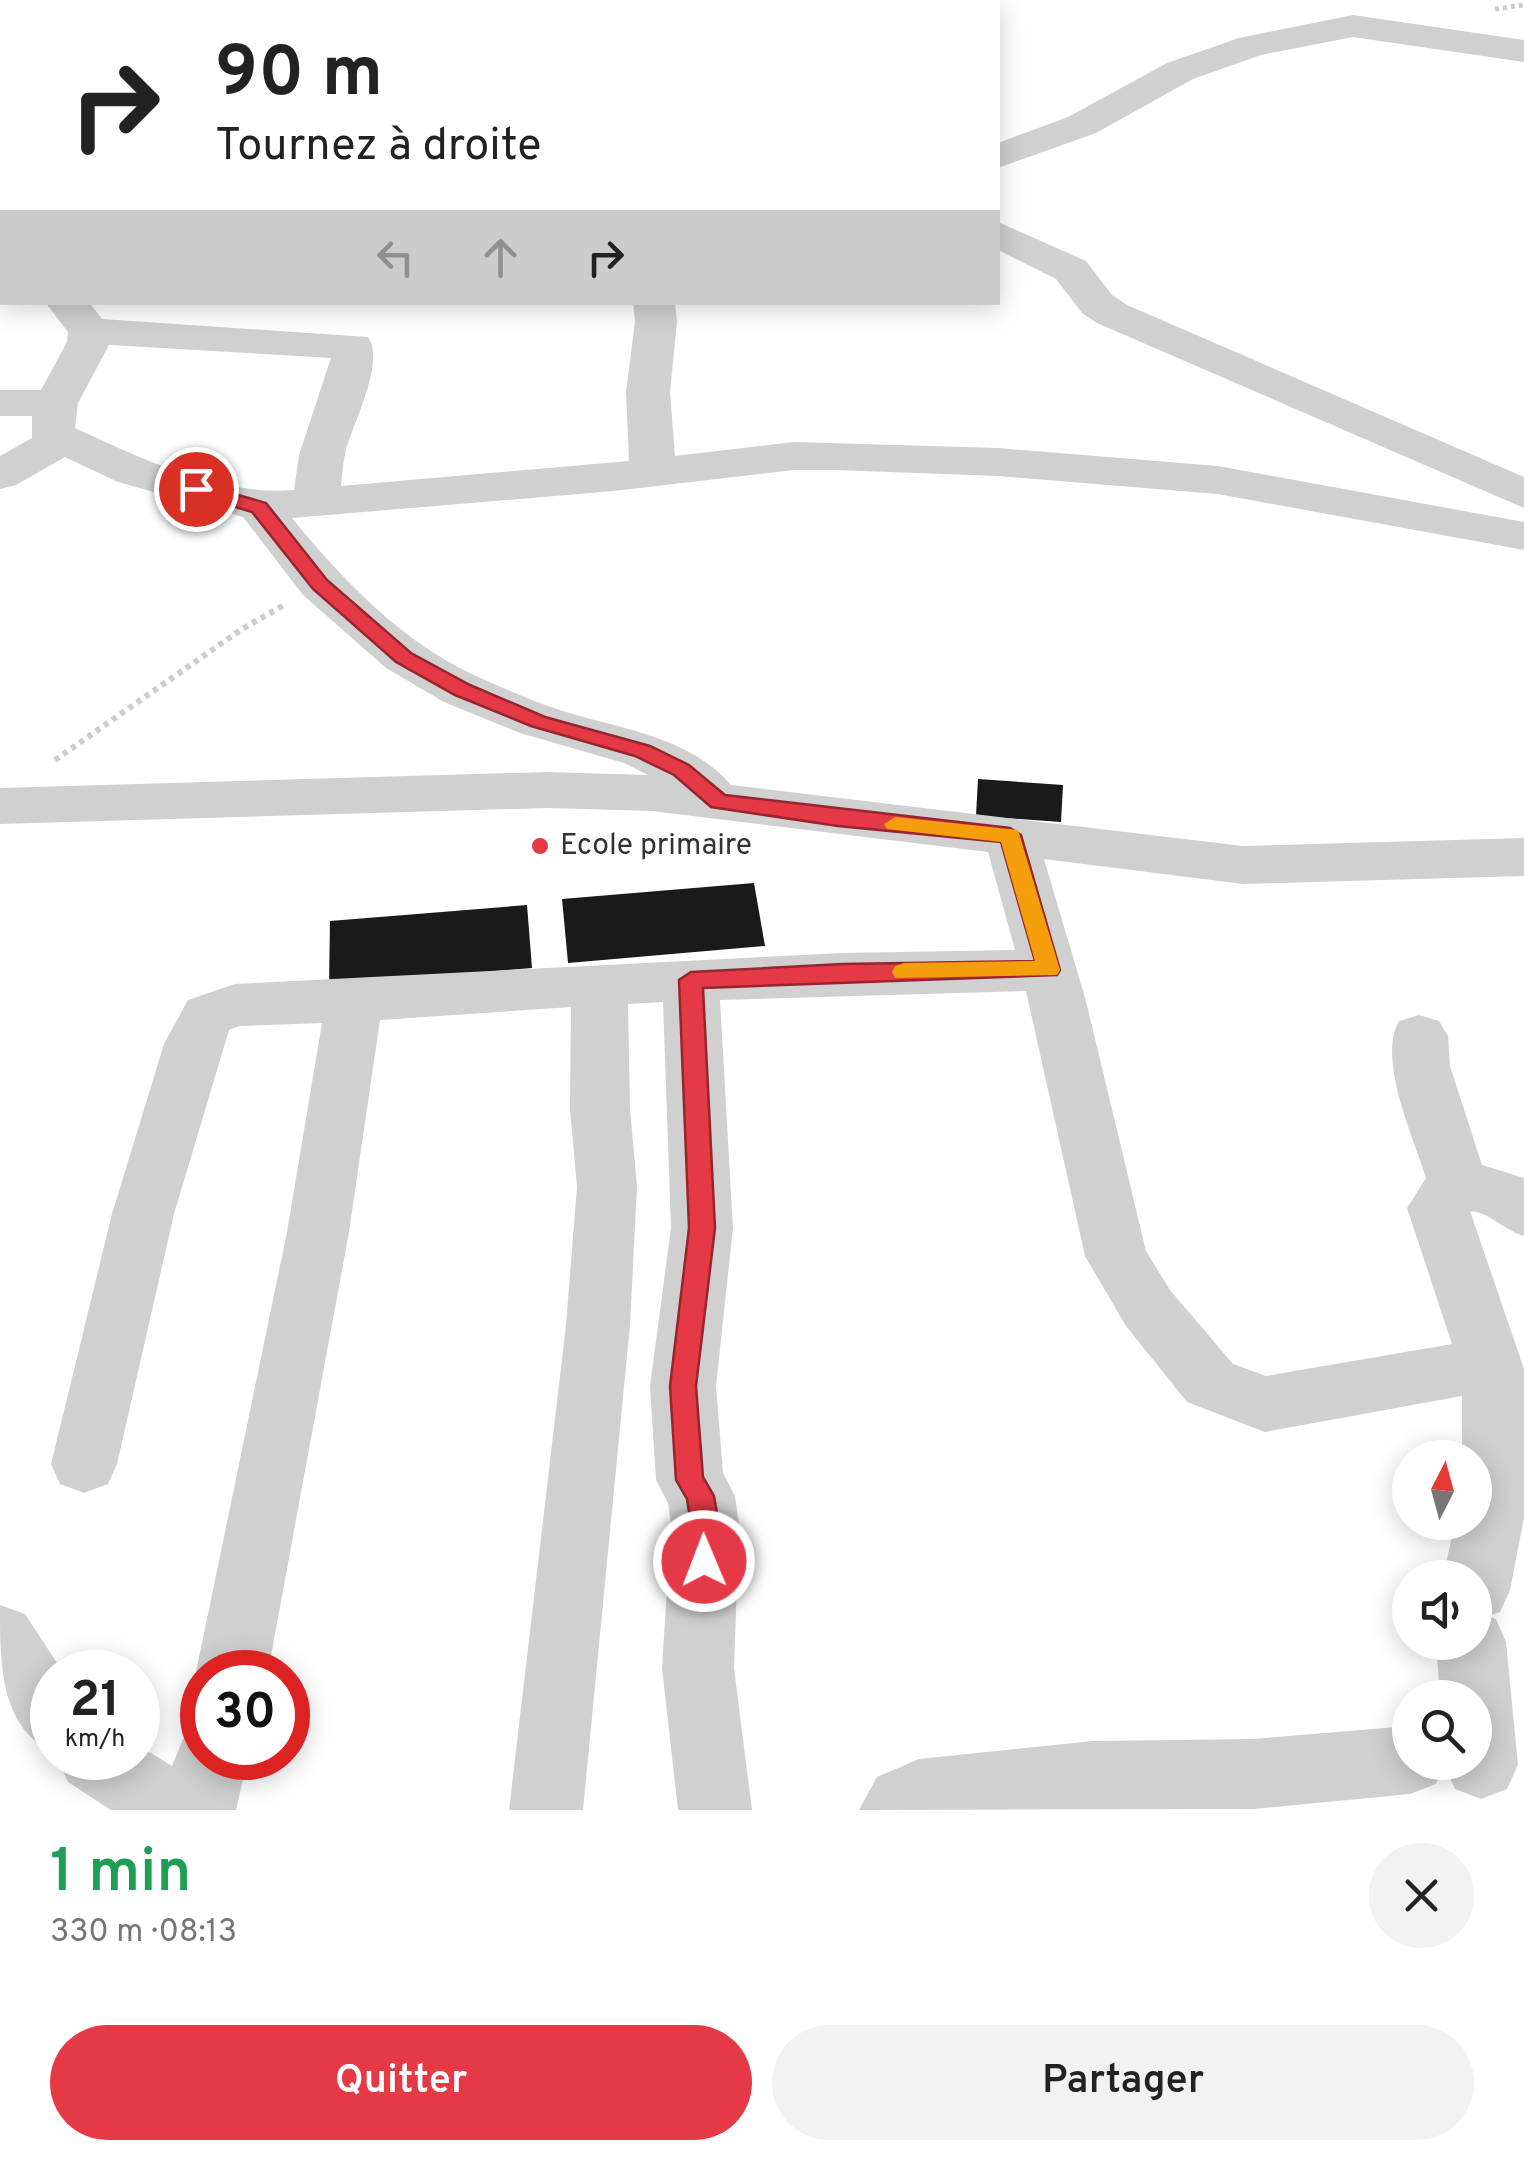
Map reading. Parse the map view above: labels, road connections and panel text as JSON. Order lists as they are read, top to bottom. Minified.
{"places":["Ecole primaire"],"north":"top","page":{"turn":["90 m","Tournez à droite"],"speed":"21 km/h","limit":"30","heading":["1 min","330 m · 08:13"],"buttons":["Quitter","Partager"]}}
